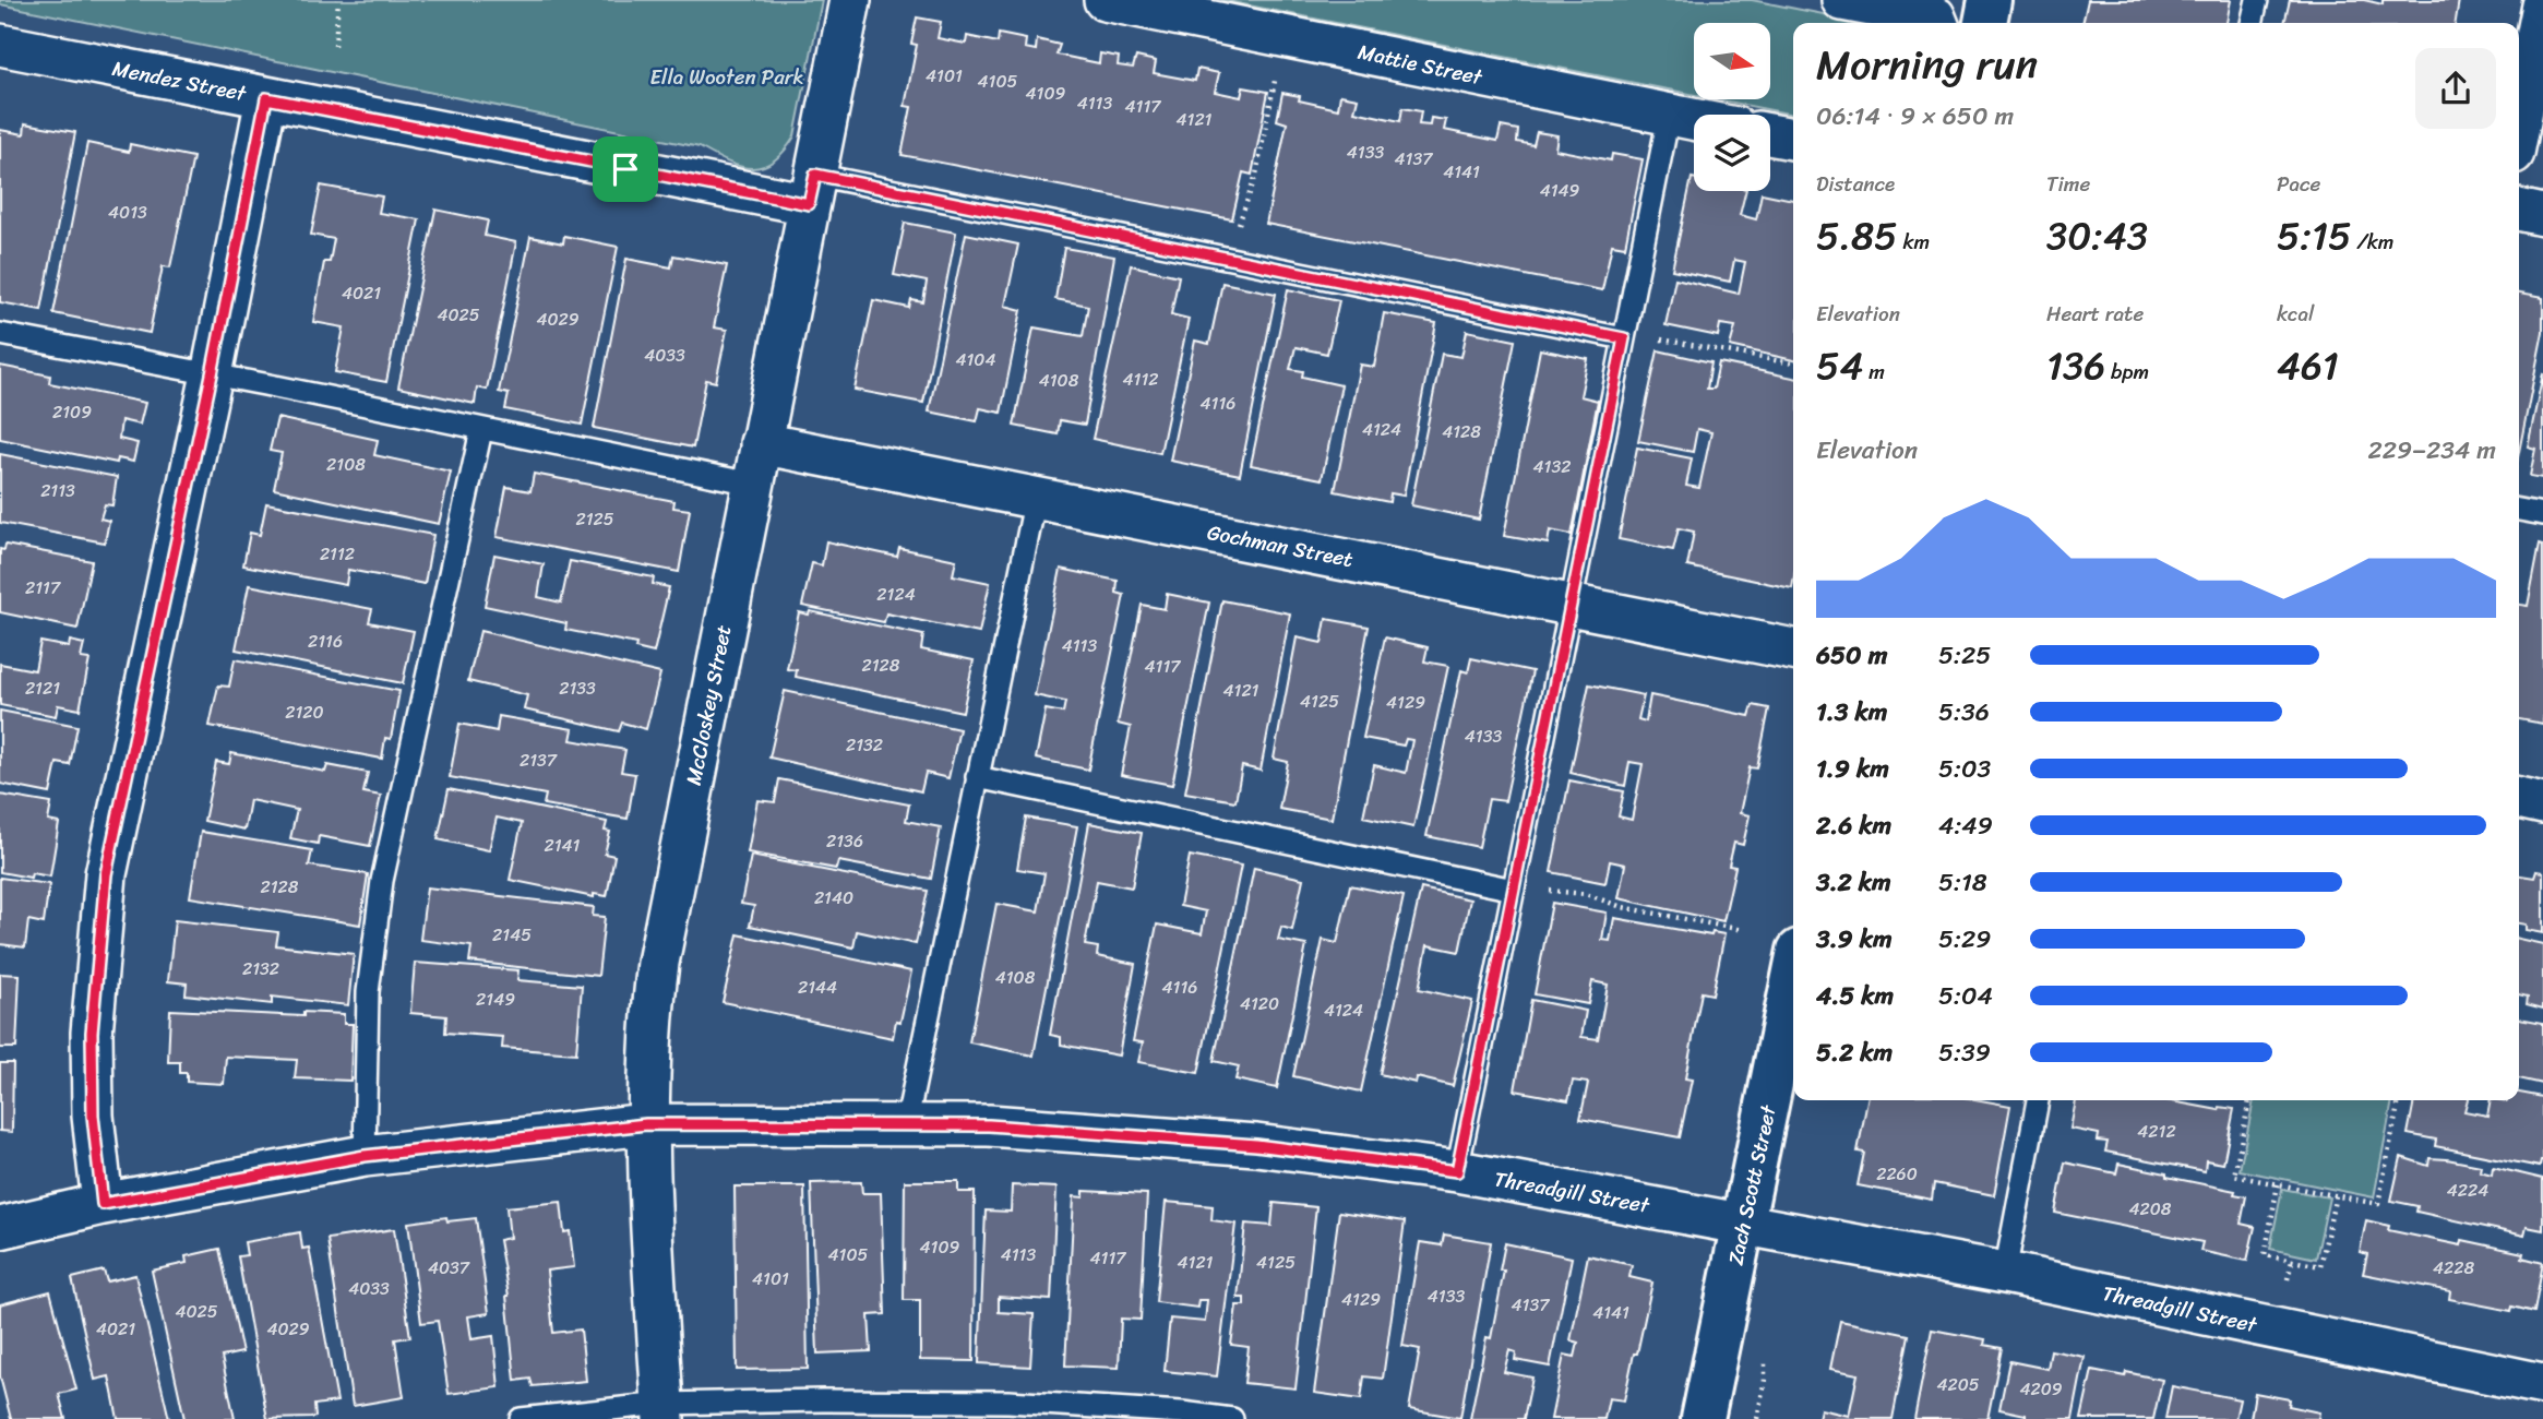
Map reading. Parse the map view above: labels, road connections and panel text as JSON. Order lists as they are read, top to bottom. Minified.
{"streets":{"street":["Mattie Street","Mendez Street","Gochman Street","McCloskey Street","Zach Scott Street","Threadgill Street"]},"crossings":[["Mendez Street","McCloskey Street"],["Gochman Street","McCloskey Street"],["McCloskey Street","Threadgill Street"],["Zach Scott Street","Threadgill Street"]],"parks":["Ella Wooten Park"],"house_numbers":["4101","4105","4109","4113","4117","4121","4133","4137","4141","4149","4013","4021","4025","4029","4033","4104","4112","4108","4116","2109","4124","4128","2108","4132","2113","2125","2112","2117","2124","2116","4113","2128","4117","2121","2133","4121","4125","4129","2120","4133","2132","2137","2136","2141","2128","2140","2145","2132","4108","2144","4116","2149","4120","4124","4212","2260","4224","4208","4109","4105","4113","4117","4121","4125","4037","4228","4101","4033","4133","4129","4137","4025","4141","4021","4029","4205","4209"],"north":"right","page":{"heading":["Morning run","06:14 · 9 × 650 m"],"stats":[["Distance","5.85 km"],["Time","30:43"],["Pace","5:15 /km"],["Elevation","54 m"],["Heart rate","136 bpm"],["kcal","461"]],"chart":["Elevation","229–234 m"],"list":[{"name":"650 m","note":"5:25"},{"name":"1.3 km","note":"5:36"},{"name":"1.9 km","note":"5:03"},{"name":"2.6 km","note":"4:49"},{"name":"3.2 km","note":"5:18"},{"name":"3.9 km","note":"5:29"},{"name":"4.5 km","note":"5:04"},{"name":"5.2 km","note":"5:39"}]}}
